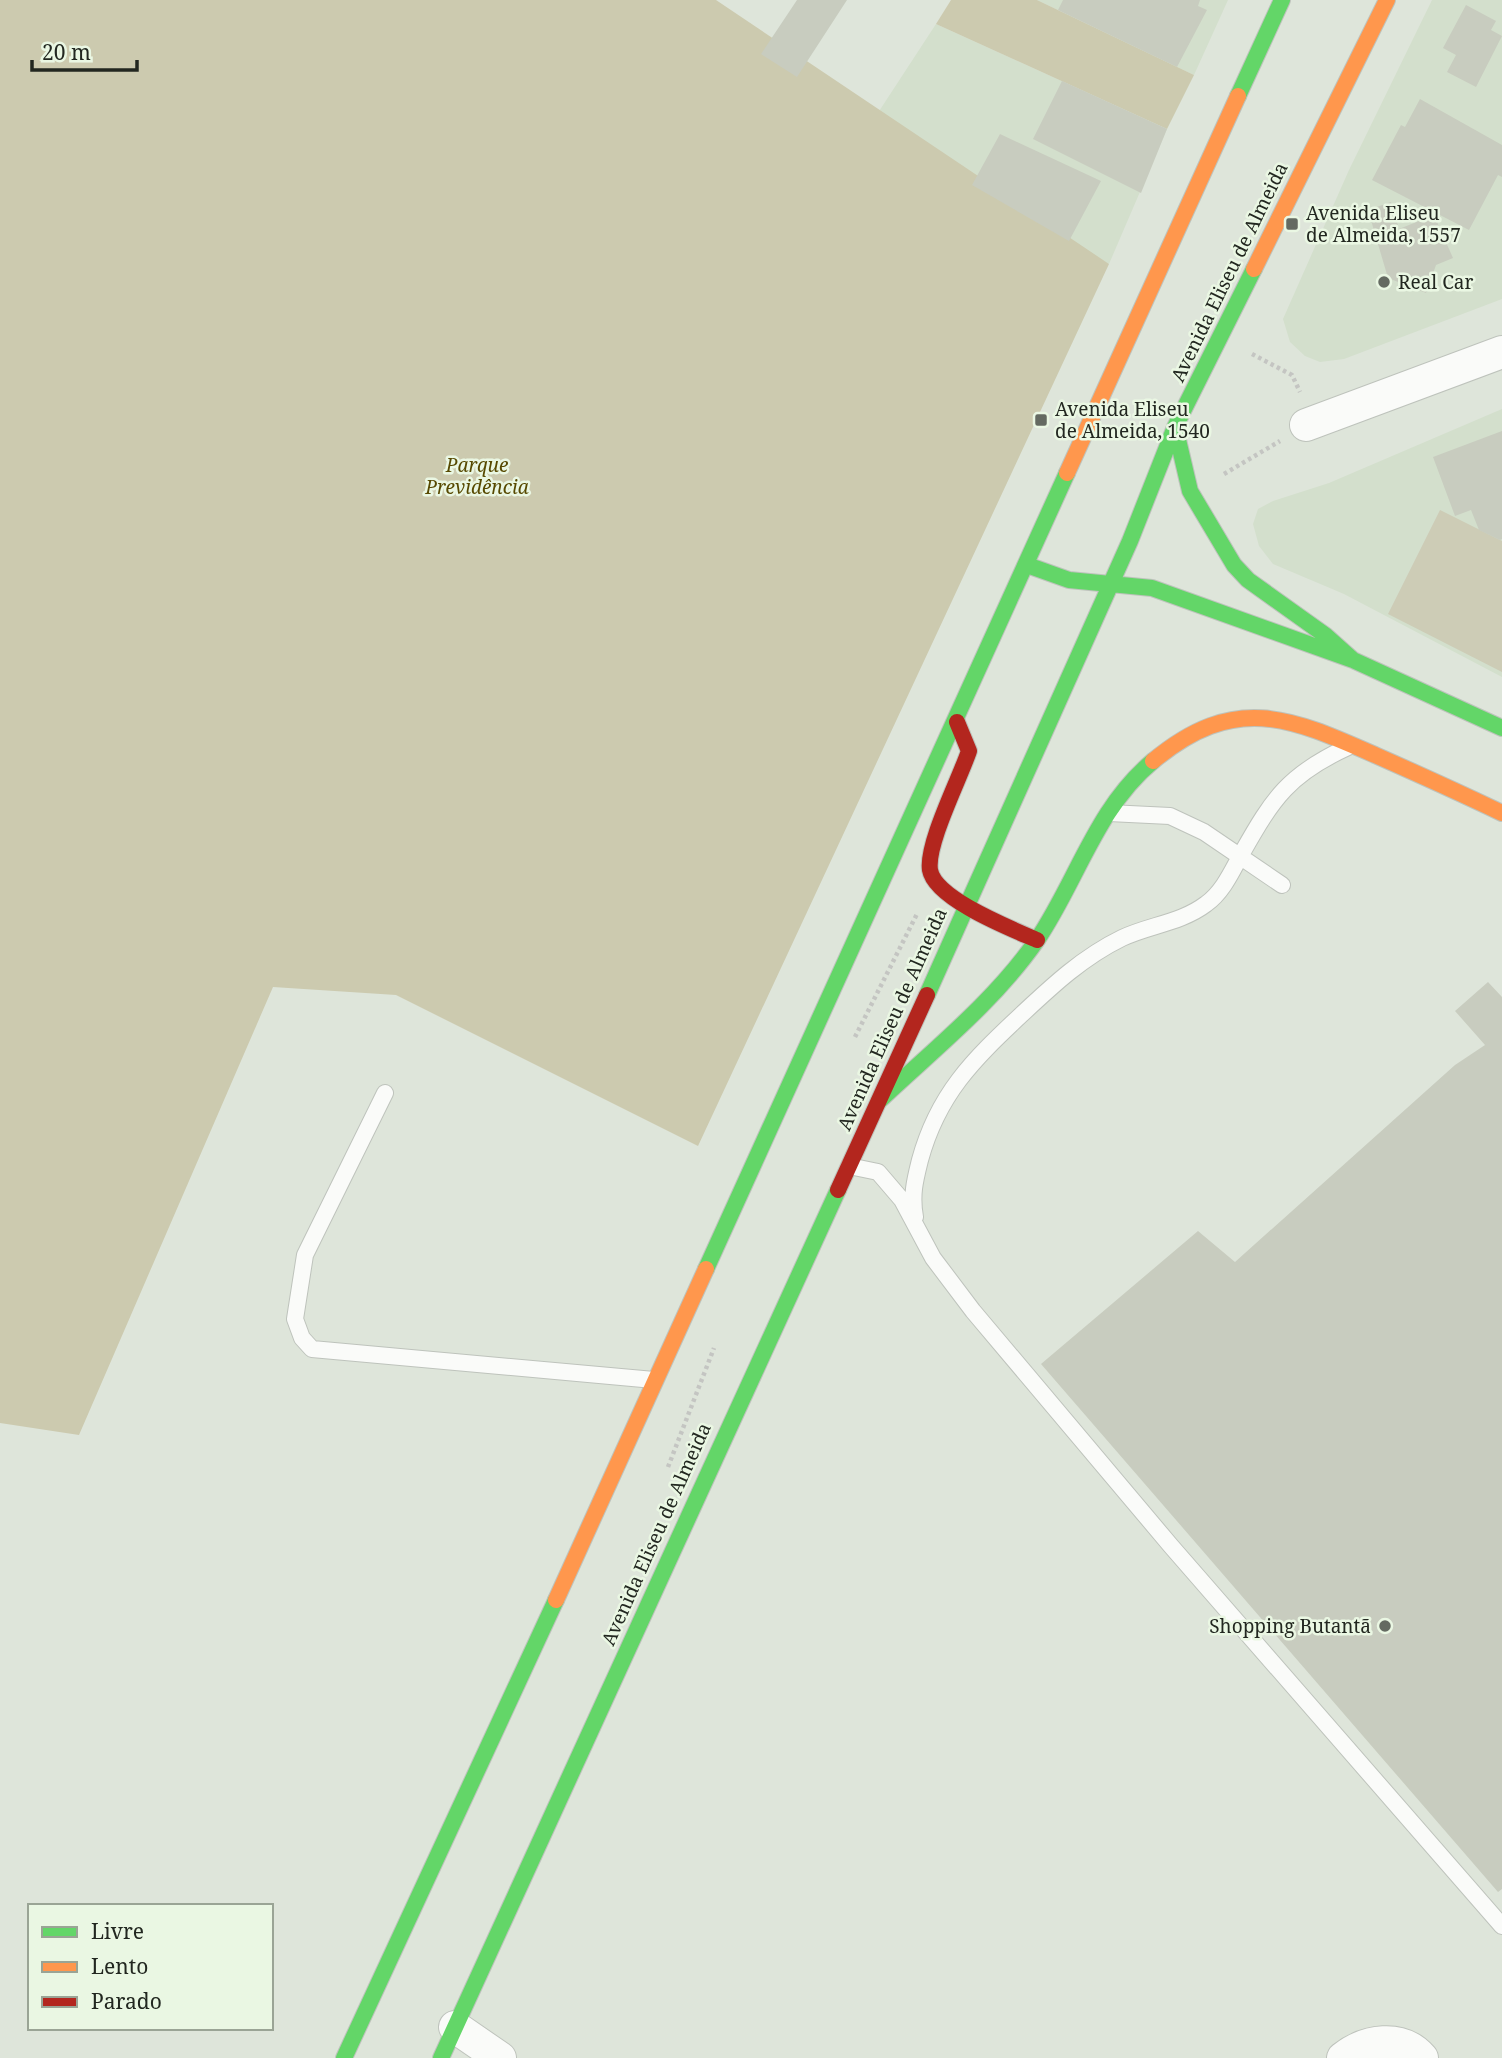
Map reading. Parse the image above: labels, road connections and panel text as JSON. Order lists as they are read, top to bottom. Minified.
{"streets":{"main road":["Avenida Eliseu de Almeida"]},"parks":["Parque Previdência"],"places":{"transit":["Avenida Eliseu de Almeida, 1557","Avenida Eliseu de Almeida, 1540"],"other":["Real Car","Shopping Butantã"]},"legend":["Livre","Lento","Parado"],"scale_bar":"20 m"}
